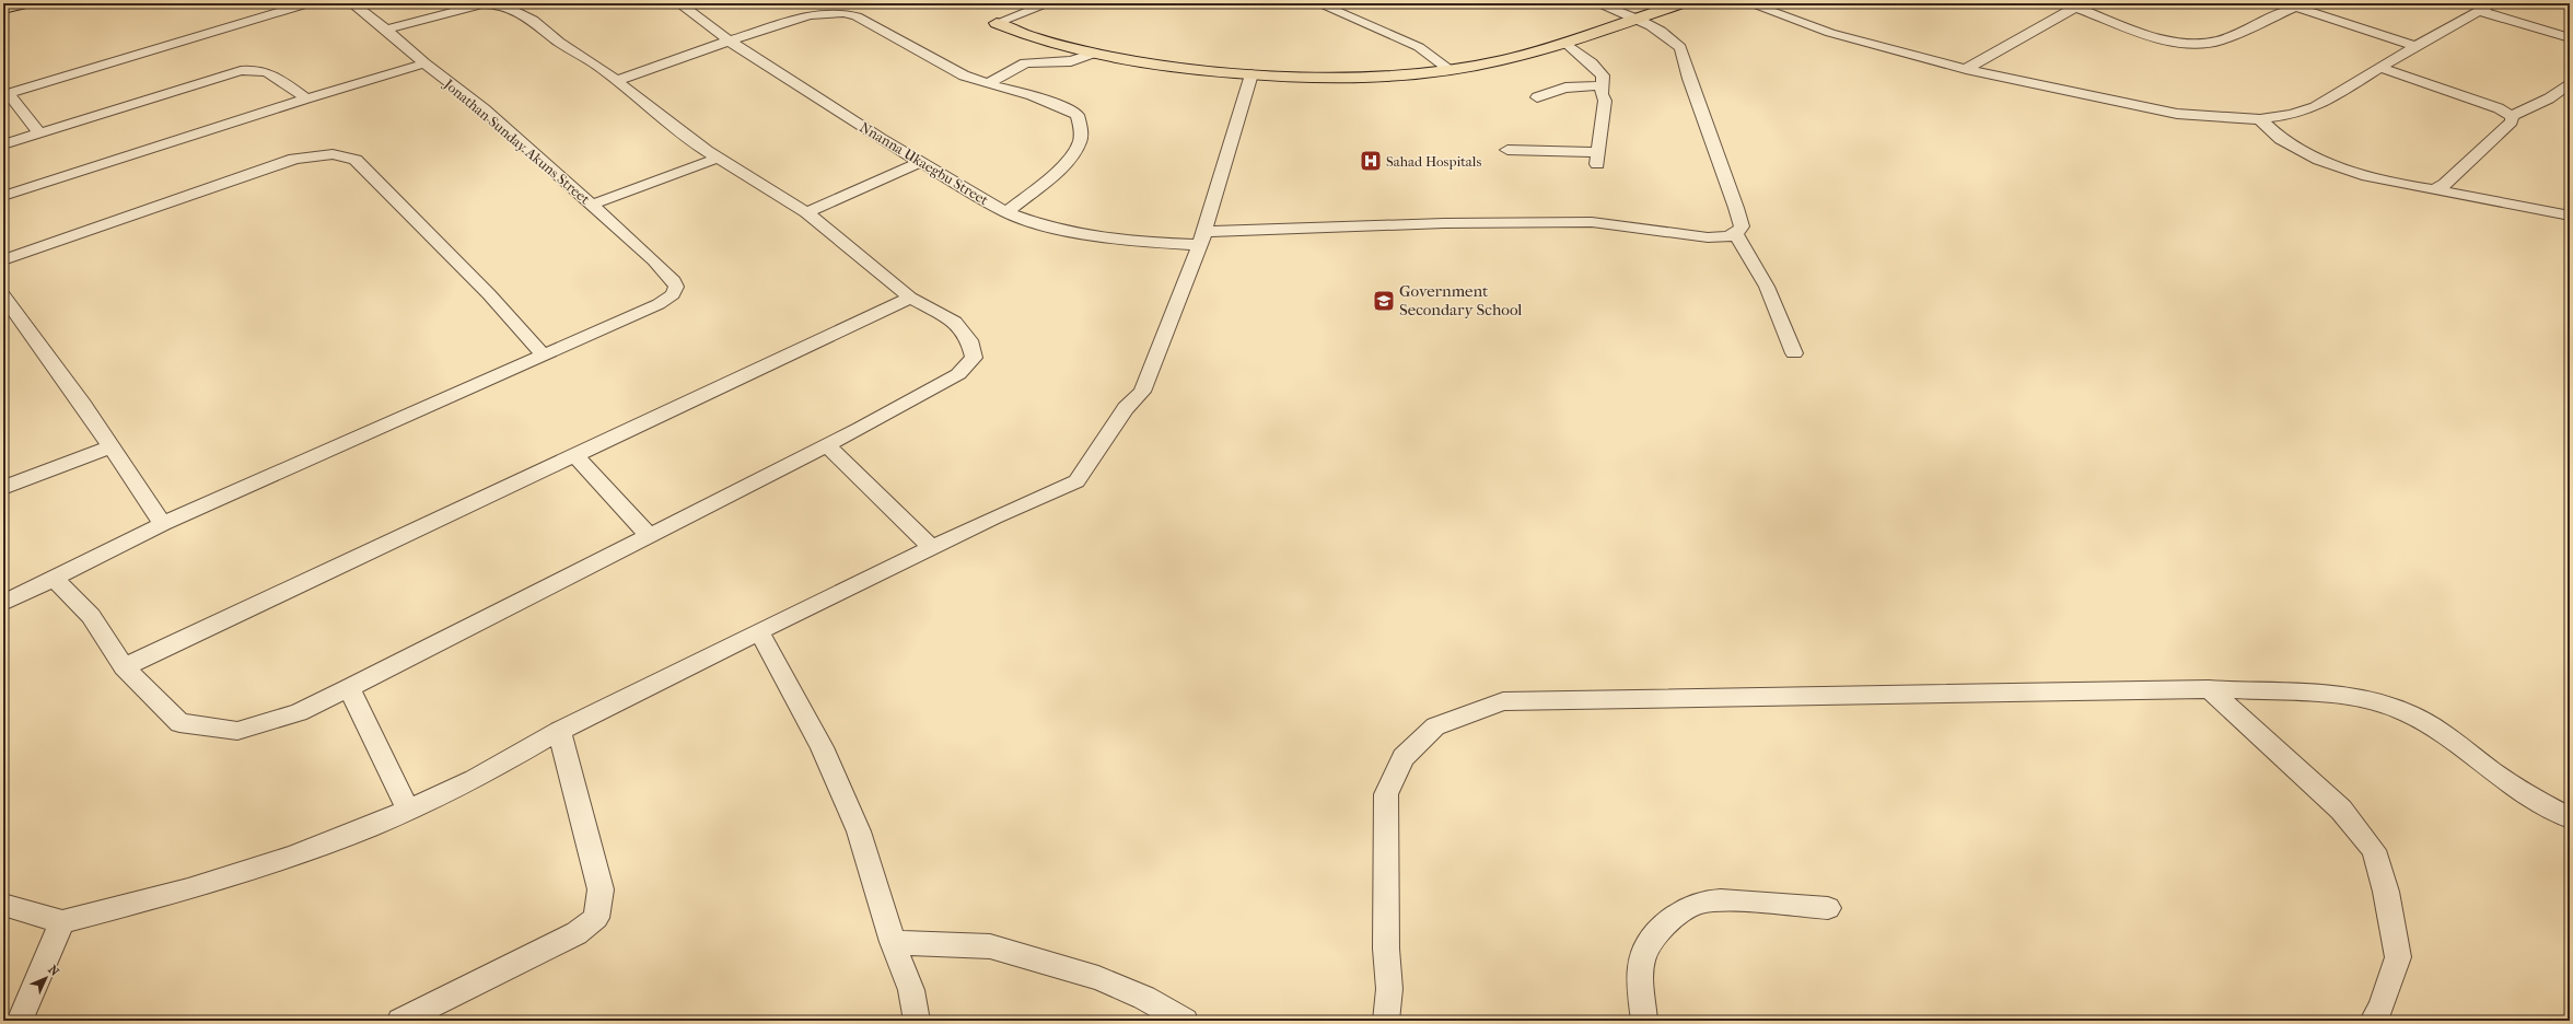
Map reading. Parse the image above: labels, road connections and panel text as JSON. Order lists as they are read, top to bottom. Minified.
{"streets":{"street":["Jonathan Sunday Akuns Street","Nnanna Ukaegbu Street"]},"places":{"hospital":["Sahad Hospitals"],"school or university":["Government Secondary School"]},"north":"top right"}
